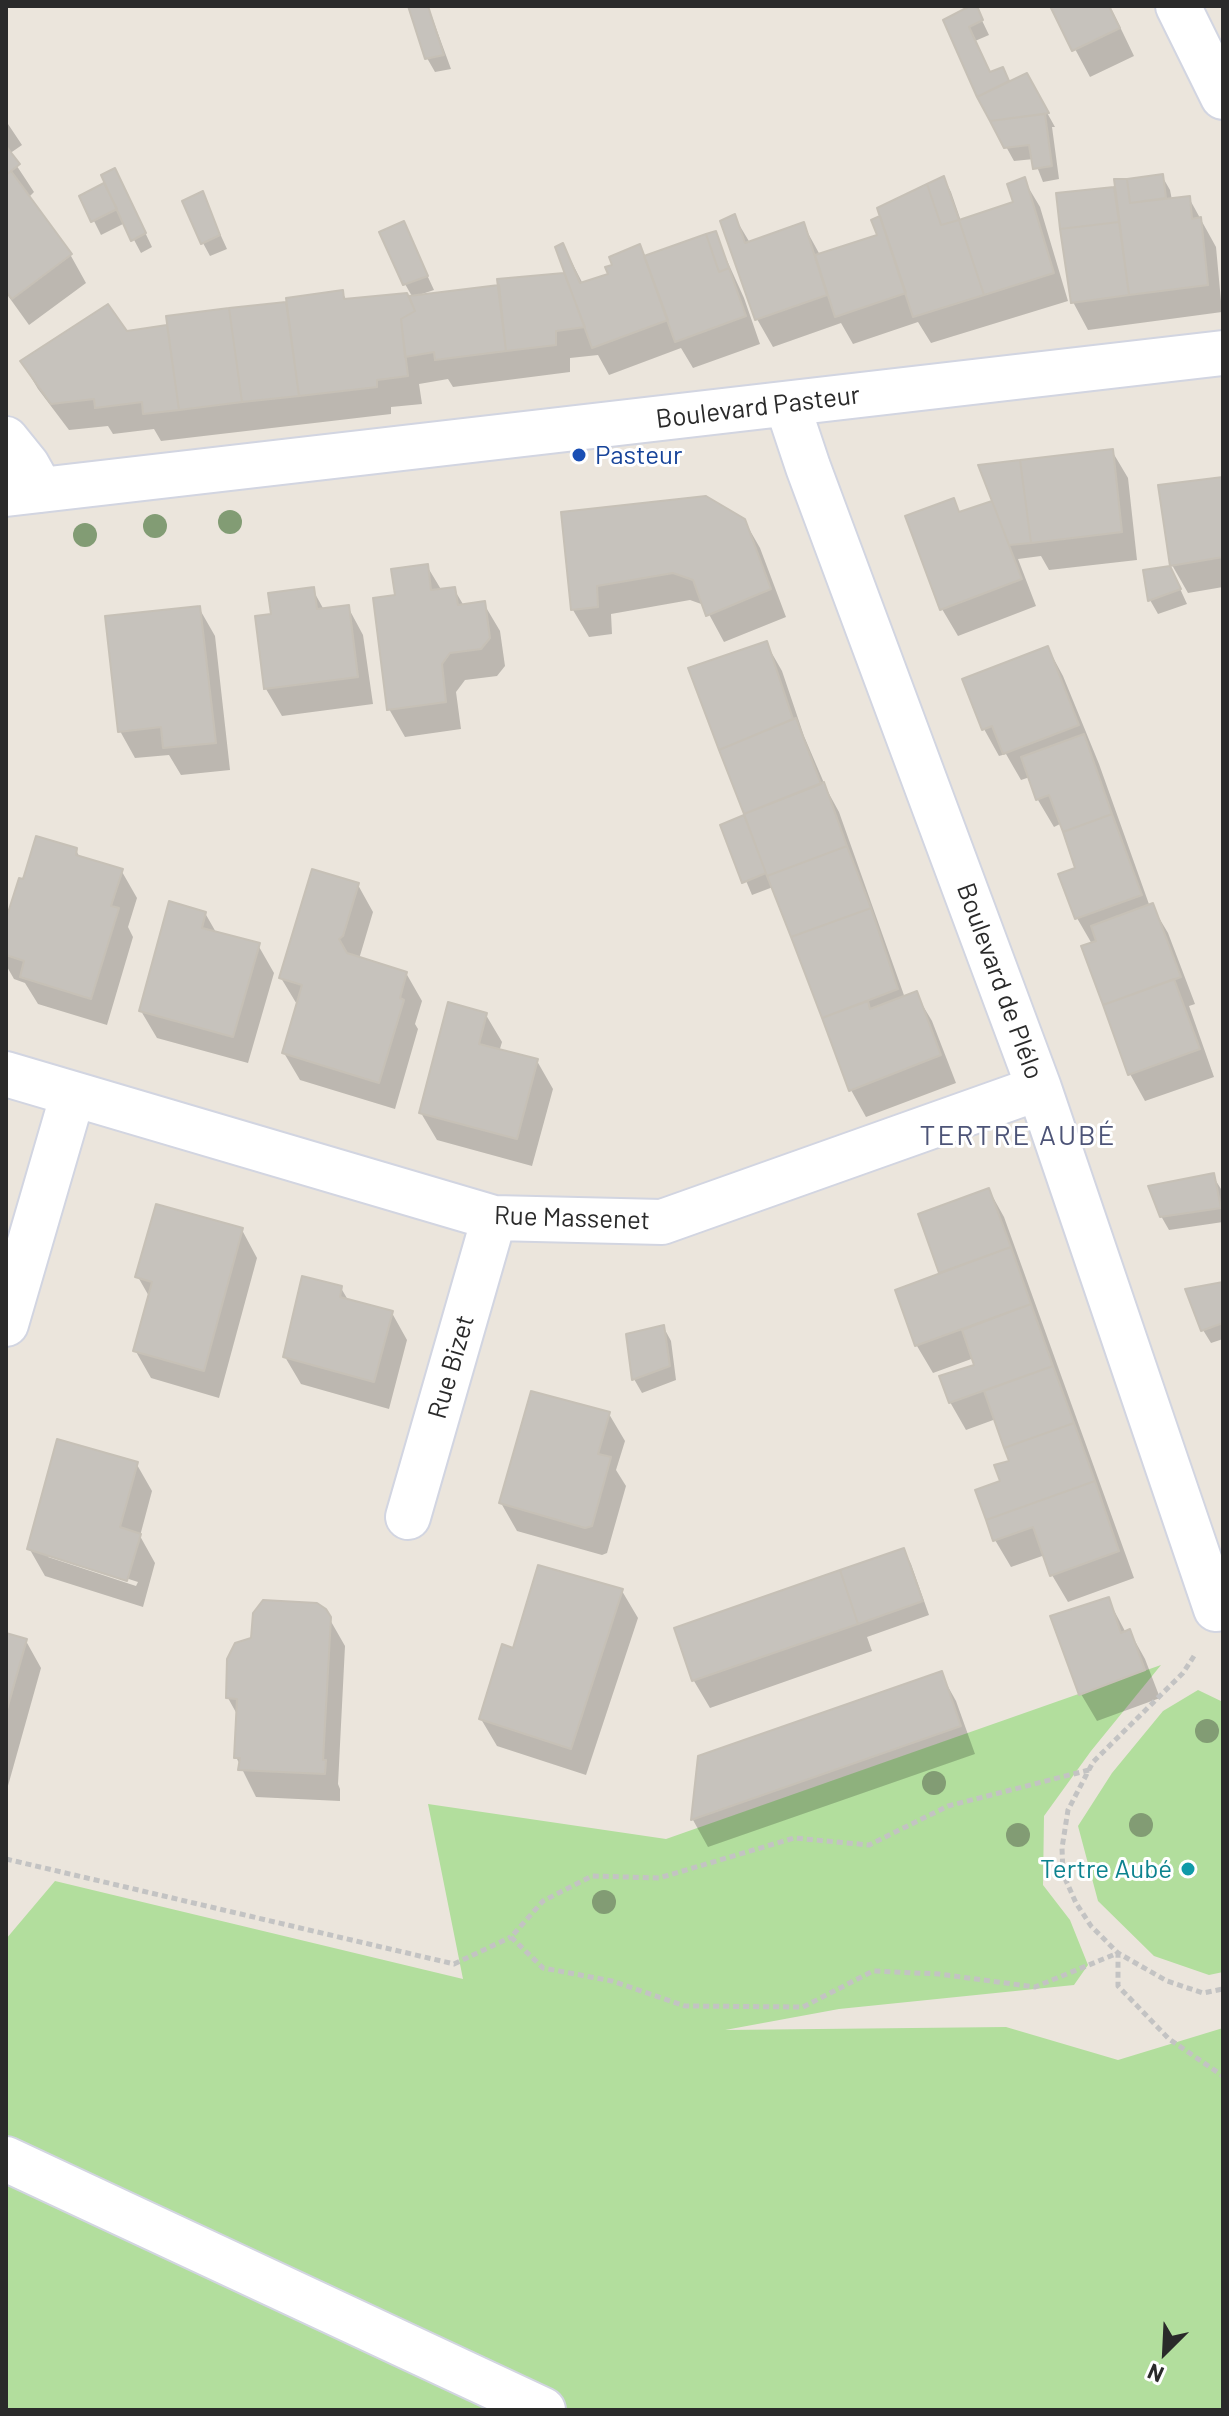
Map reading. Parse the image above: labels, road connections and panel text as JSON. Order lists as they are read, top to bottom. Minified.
{"streets":{"street":["Boulevard Pasteur","Boulevard de Plélo","Rue Massenet","Rue Bizet"]},"crossings":[["Boulevard Pasteur","Boulevard de Plélo"],["Boulevard de Plélo","Rue Massenet"],["Rue Massenet","Rue Bizet"]],"districts":["TERTRE AUBÉ"],"places":["Pasteur","Tertre Aubé"],"north":"bottom left"}
